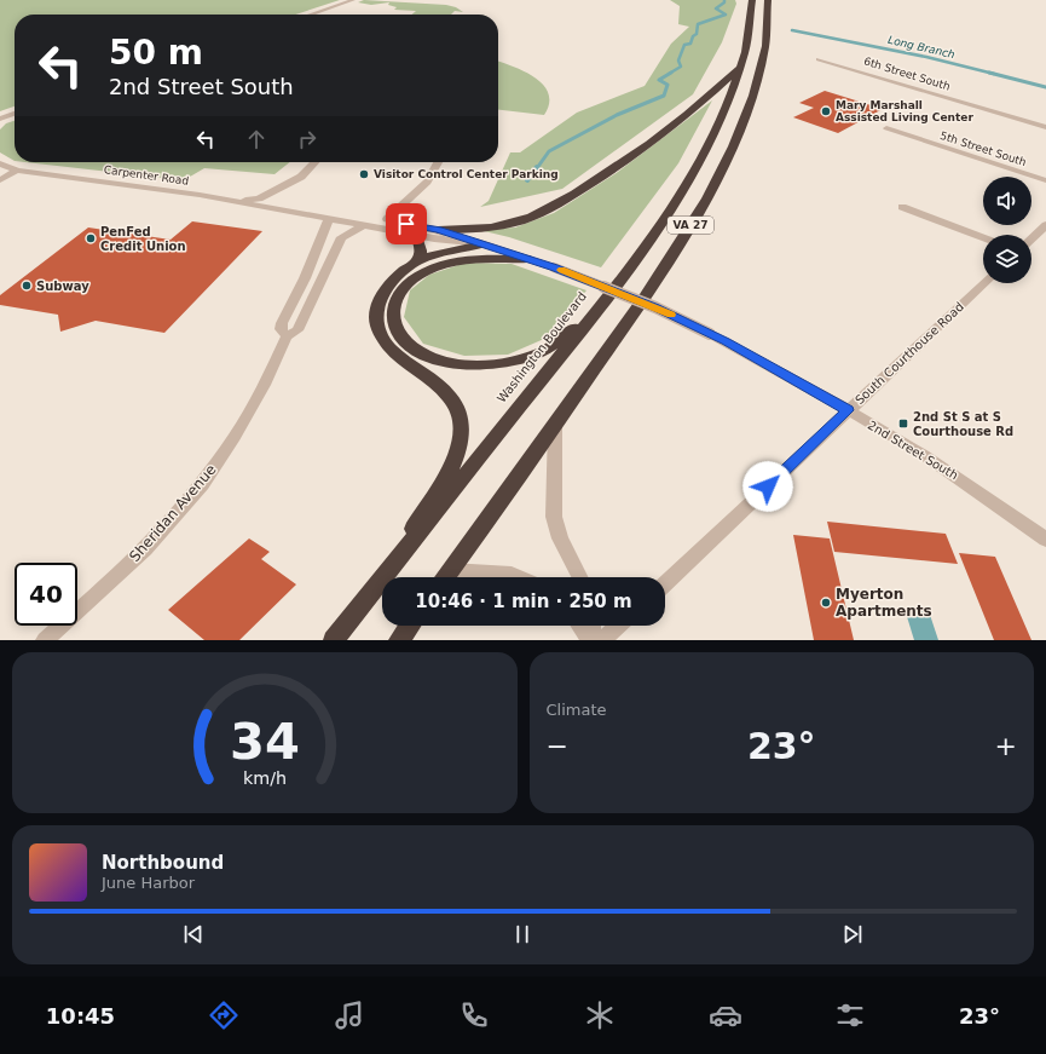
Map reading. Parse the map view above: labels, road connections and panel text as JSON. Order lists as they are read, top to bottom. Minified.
{"streets":{"highway":["VA 27","Washington Boulevard"],"street":["6th Street South","5th Street South","Carpenter Road","South Courthouse Road","2nd Street South","Sheridan Avenue"]},"crossings":[["Carpenter Road","2nd Street South"],["Carpenter Road","Sheridan Avenue"],["South Courthouse Road","2nd Street South"]],"water":["Long Branch"],"places":{"other":["Mary Marshall Assisted Living Center","Visitor Control Center Parking","PenFed Credit Union","Subway","Myerton Apartments"],"transit":["2nd St S at S Courthouse Rd"]},"page":{"turn":["50 m","2nd Street South"],"limit":"40","trip":"10:46 · 1 min · 250 m","tile":"Climate","heat":["−","23°","+"],"song":["Northbound","June Harbor"],"tabs":["10:45","23°"],"gauge":["34","km/h"]}}
